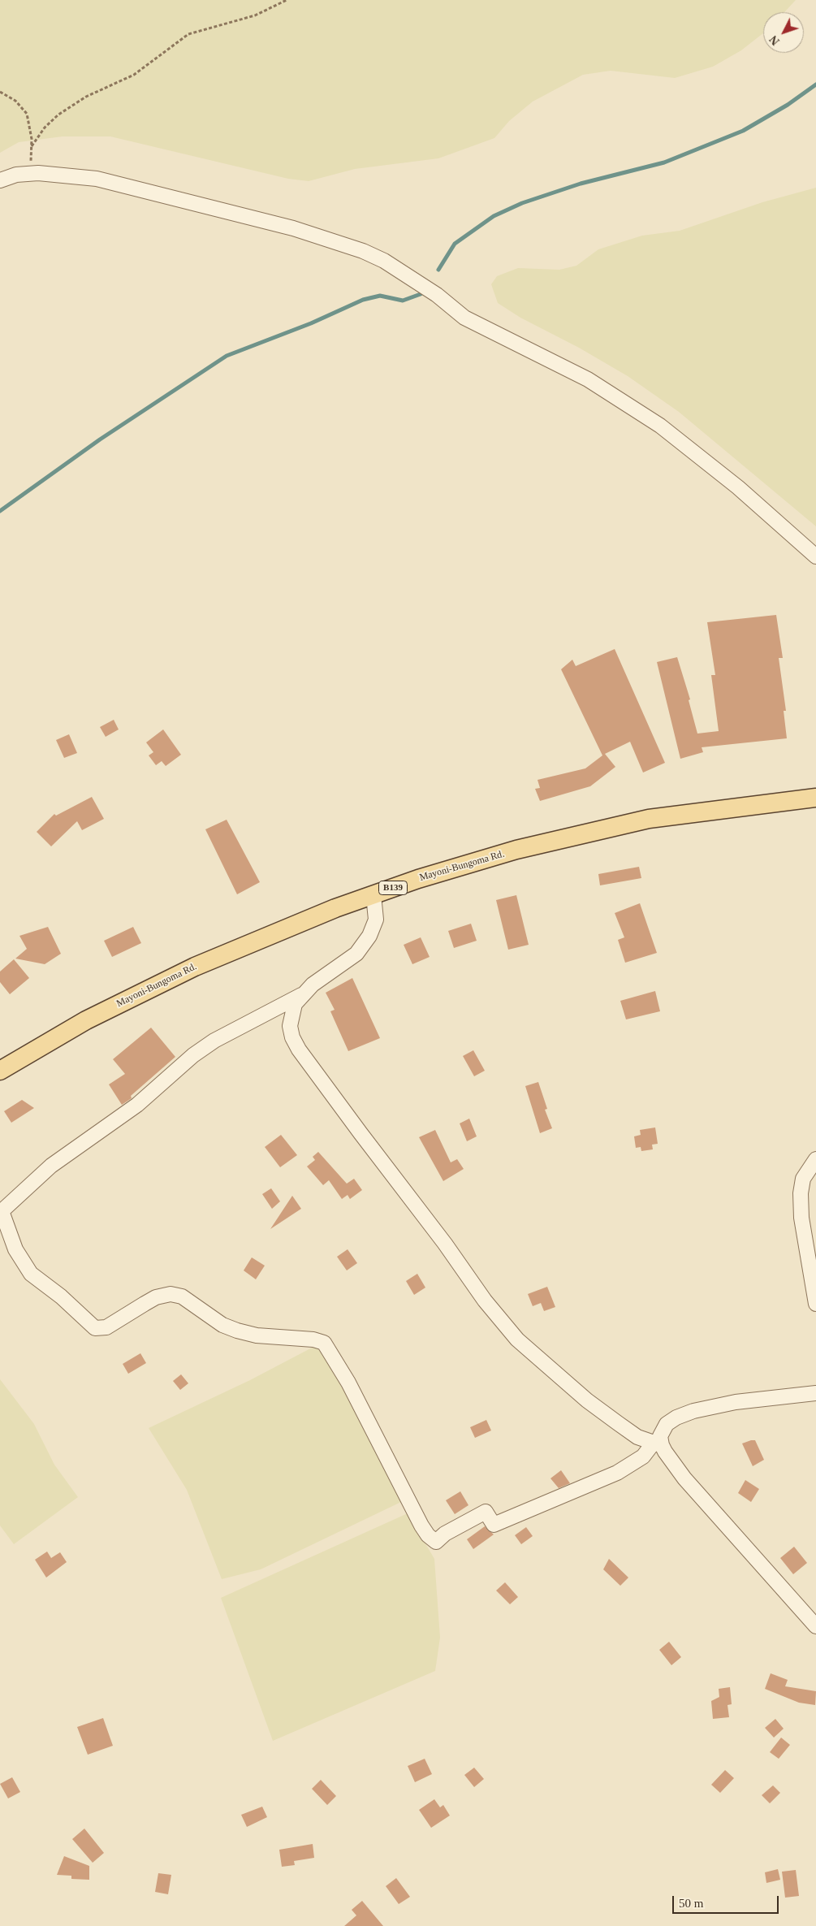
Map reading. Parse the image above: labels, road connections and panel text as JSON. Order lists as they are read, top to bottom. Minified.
{"streets":{"main road":["Mayoni-Bungoma Rd.","B139"]},"scale_bar":"50 m","north":"bottom left"}
